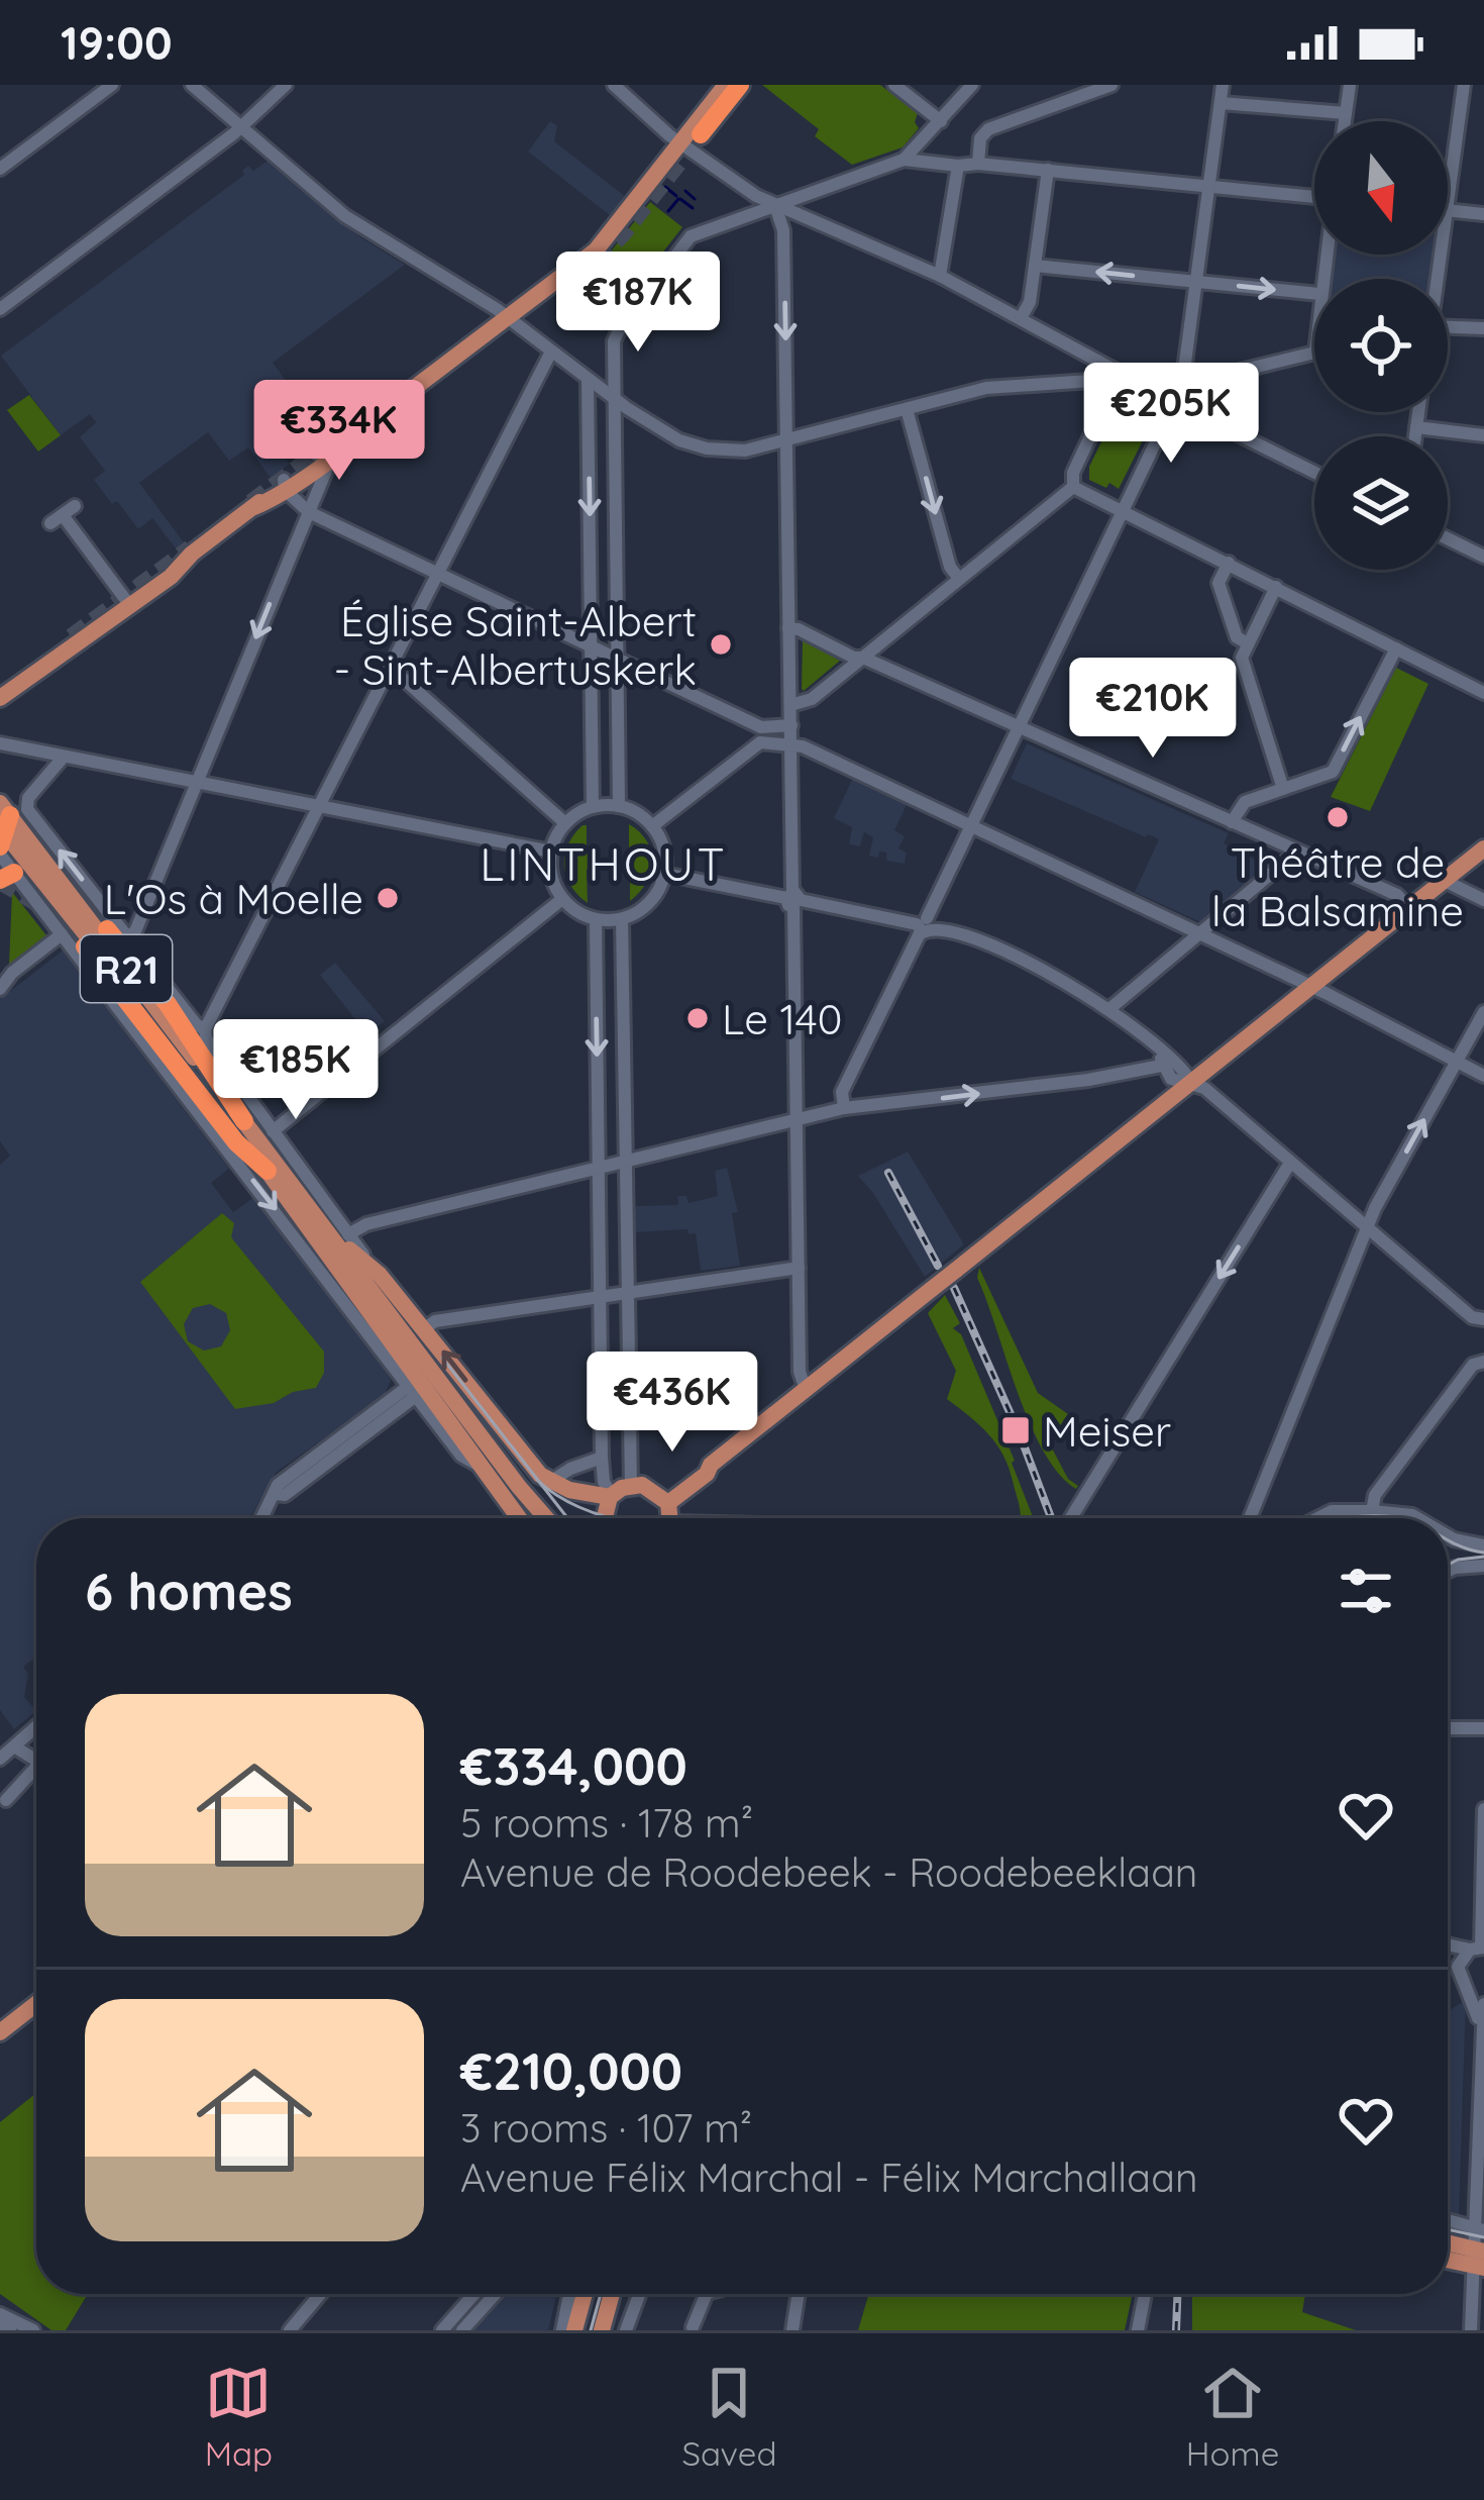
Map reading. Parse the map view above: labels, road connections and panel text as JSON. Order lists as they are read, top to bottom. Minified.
{"streets":{"main road":["R21"]},"districts":["LINTHOUT"],"places":{"other":["Église Saint-Albert - Sint-Albertuskerk","Théâtre de la Balsamine","L'Os à Moelle","Le 140"],"transit":["Meiser"]},"north":"bottom","page":{"status":"19:00","price":["€187K","€205K","€334K","€210K","€185K","€436K"],"heading":"6 homes","list":[{"name":"€334,000","note":"5 rooms · 178 m² · Avenue de Roodebeek - Roodebeeklaan"},{"name":"€210,000","note":"3 rooms · 107 m² · Avenue Félix Marchal - Félix Marchallaan"}],"tabs":["Map","Saved","Home"]}}
